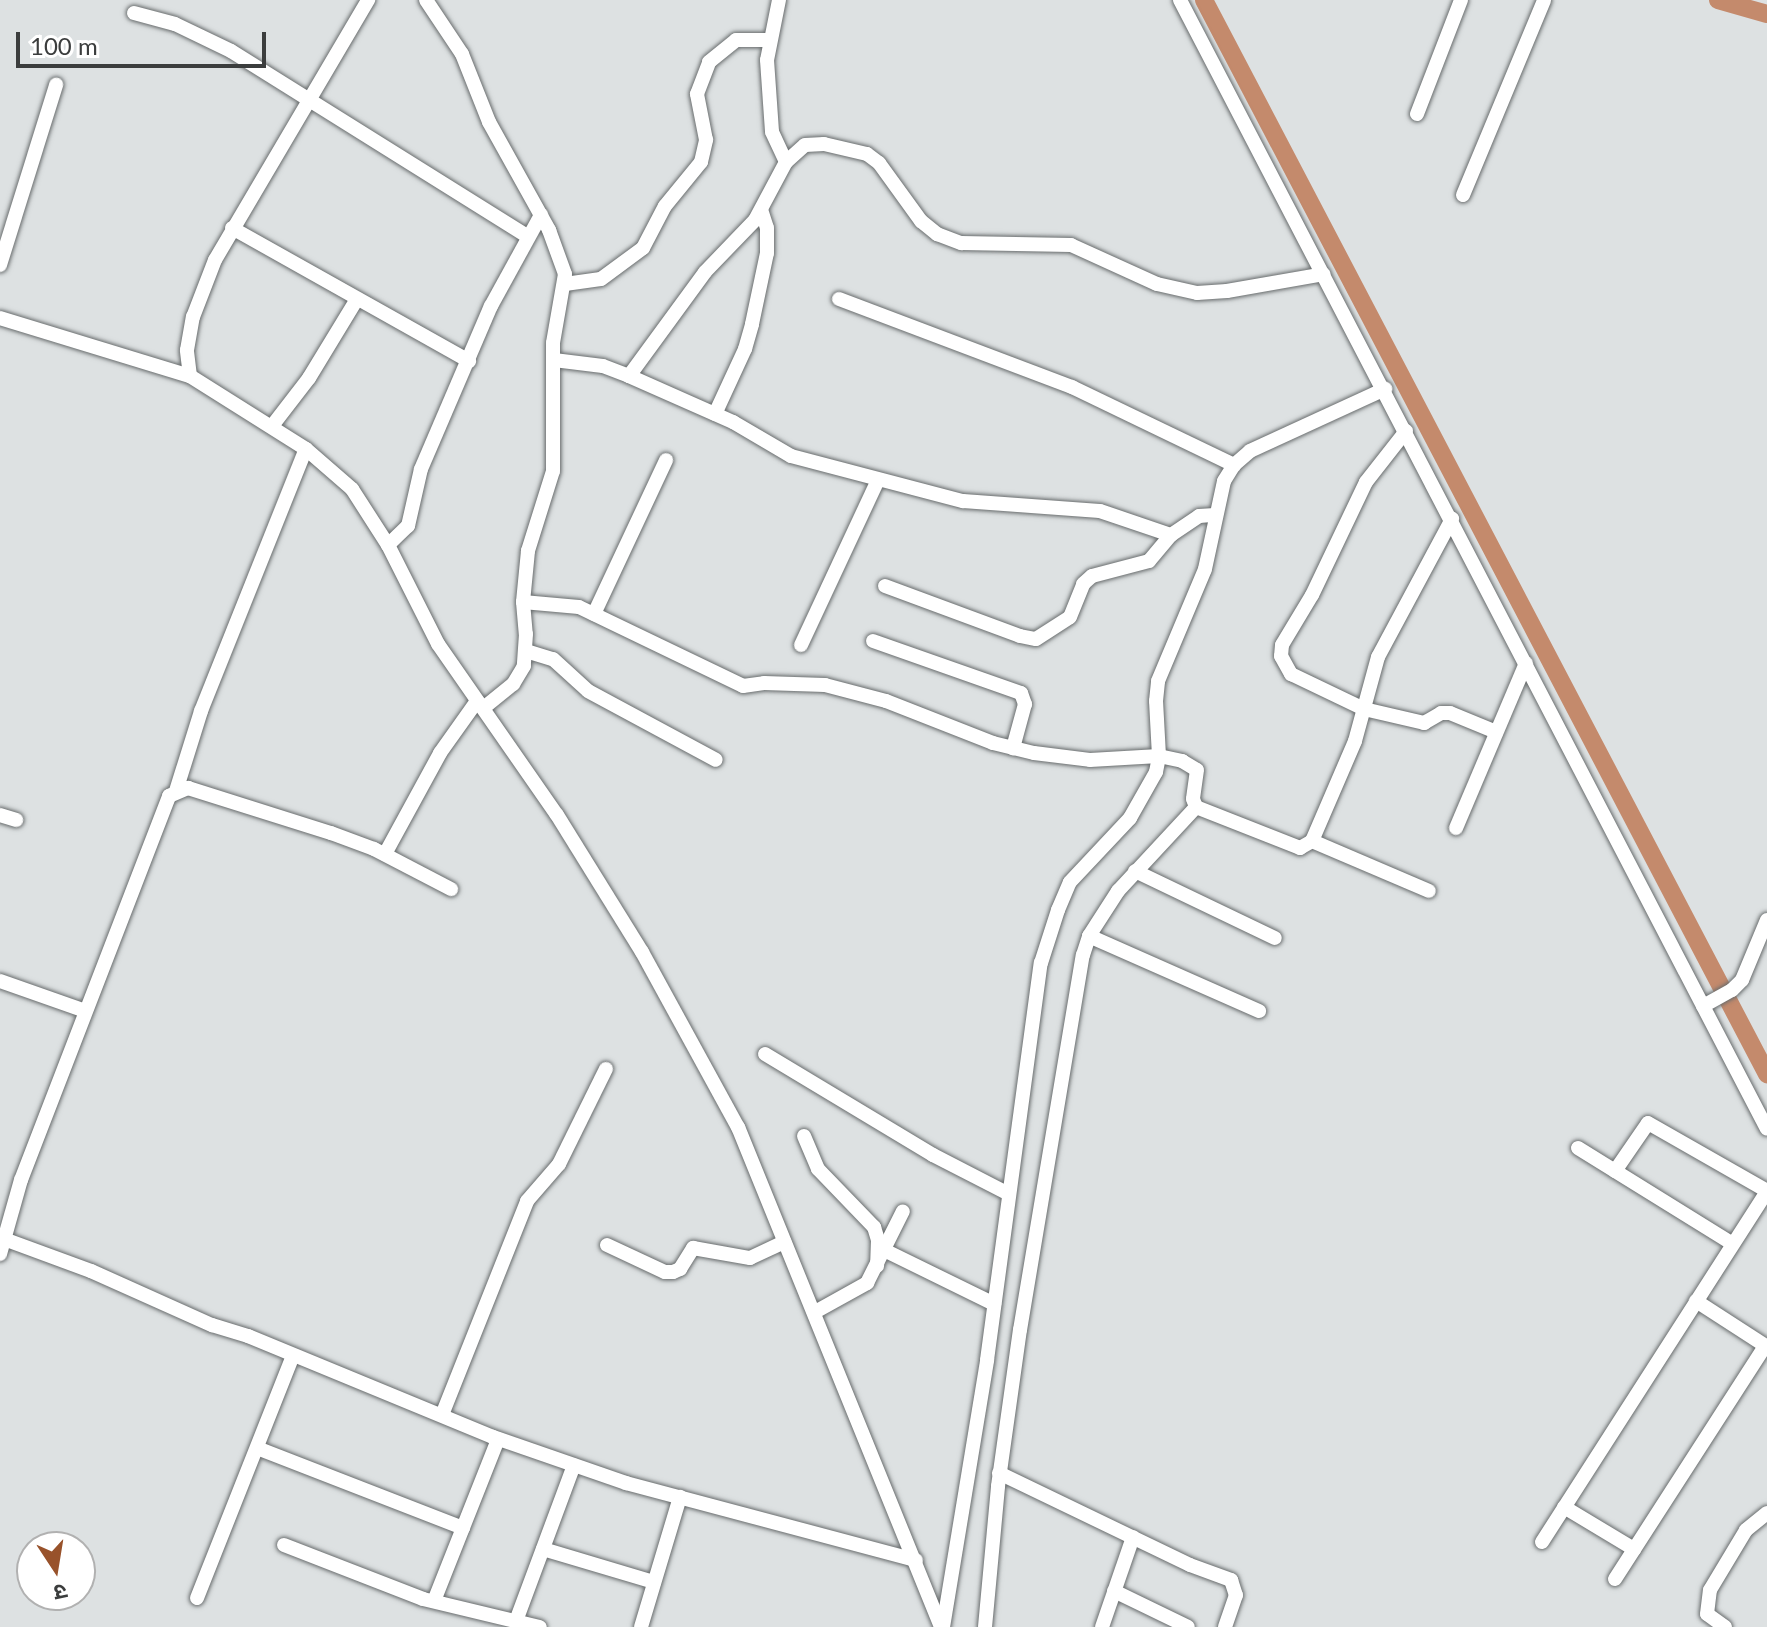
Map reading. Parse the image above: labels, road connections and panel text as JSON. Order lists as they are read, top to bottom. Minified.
{"scale_bar":"100 m","north":"bottom"}
